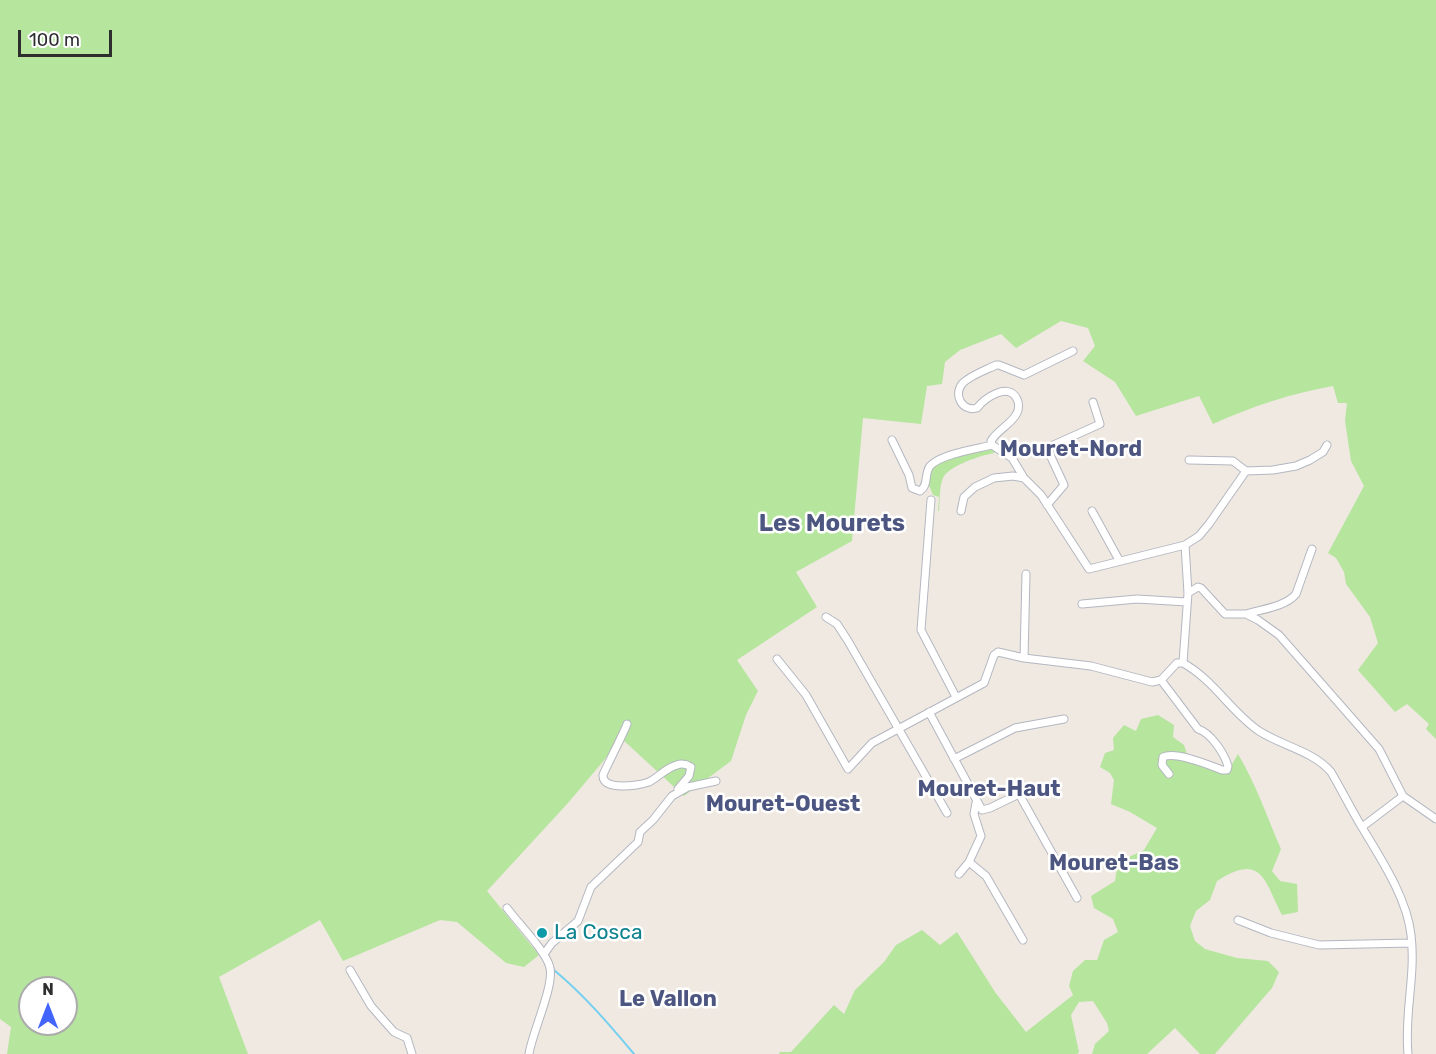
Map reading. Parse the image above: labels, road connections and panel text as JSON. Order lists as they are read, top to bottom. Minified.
{"districts":["Mouret-Nord","Les Mourets","Mouret-Haut","Mouret-Ouest","Mouret-Bas","Le Vallon"],"places":["La Cosca"],"scale_bar":"100 m","north":"top"}
